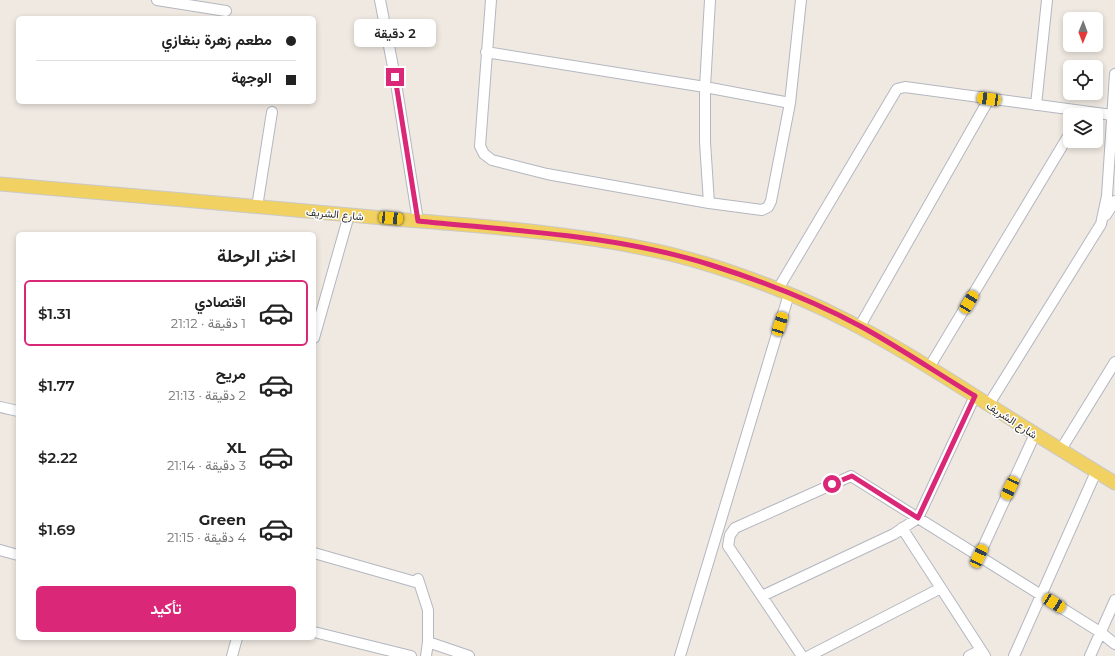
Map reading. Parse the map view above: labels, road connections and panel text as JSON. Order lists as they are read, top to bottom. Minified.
{"streets":{"main road":["شارع الشريف"]},"north":"bottom","page":{"banner":["مطعم زهرة بنغازي","الوجهة"],"bubble":"2 دقيقة","heading":"اختر الرحلة","list":[{"name":"اقتصادي","note":"1 دقيقة · 21:12","value":"$1.31"},{"name":"مريح","note":"2 دقيقة · 21:13","value":"$1.77"},{"name":"XL","note":"3 دقيقة · 21:14","value":"$2.22"},{"name":"Green","note":"4 دقيقة · 21:15","value":"$1.69"}],"buttons":"تأكيد"}}
